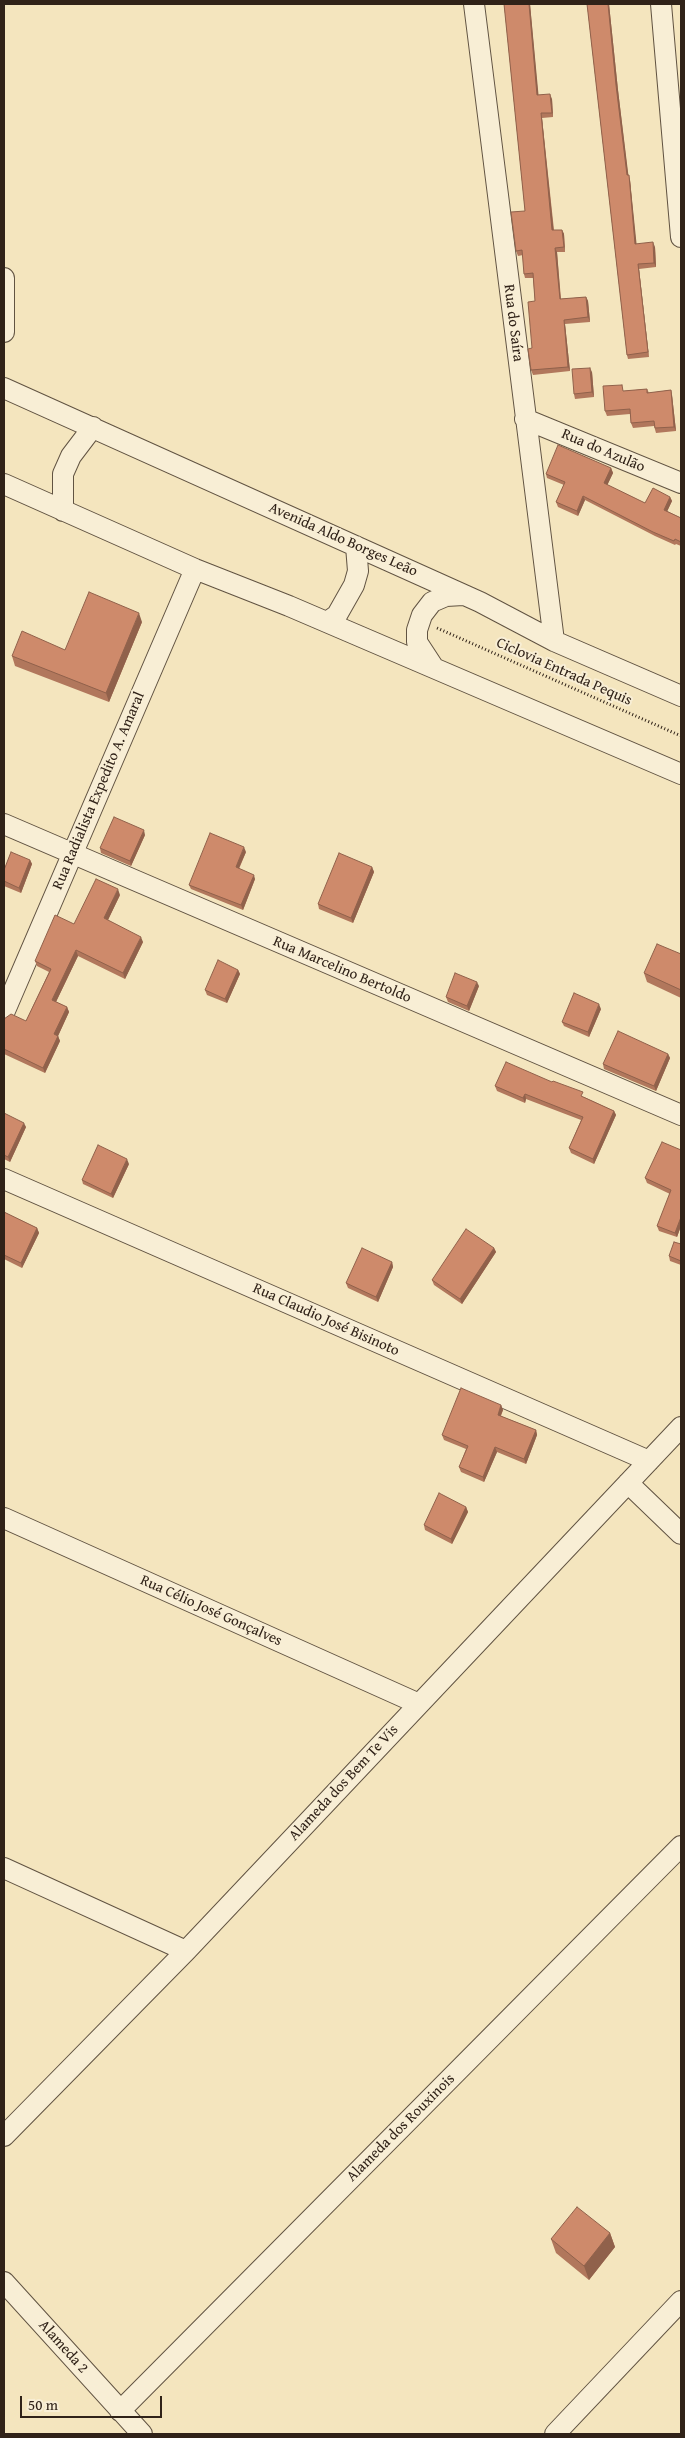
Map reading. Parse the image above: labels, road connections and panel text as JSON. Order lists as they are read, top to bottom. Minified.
{"streets":{"street":["Rua do Saíra","Rua do Azulão","Avenida Aldo Borges Leão","Rua Radialista Expedito A. Amaral","Rua Marcelino Bertoldo","Rua Claudio José Bisinoto","Rua Célio José Gonçalves","Alameda dos Bem Te Vis","Alameda dos Rouxinois","Alameda 2"],"path":["Ciclovia Entrada Pequis"]},"crossings":[["Rua do Saíra","Rua do Azulão"],["Rua do Saíra","Avenida Aldo Borges Leão"],["Rua Radialista Expedito A. Amaral","Rua Marcelino Bertoldo"],["Rua Claudio José Bisinoto","Alameda dos Bem Te Vis"],["Rua Célio José Gonçalves","Alameda dos Bem Te Vis"],["Alameda dos Rouxinois","Alameda 2"]],"scale_bar":"50 m"}
